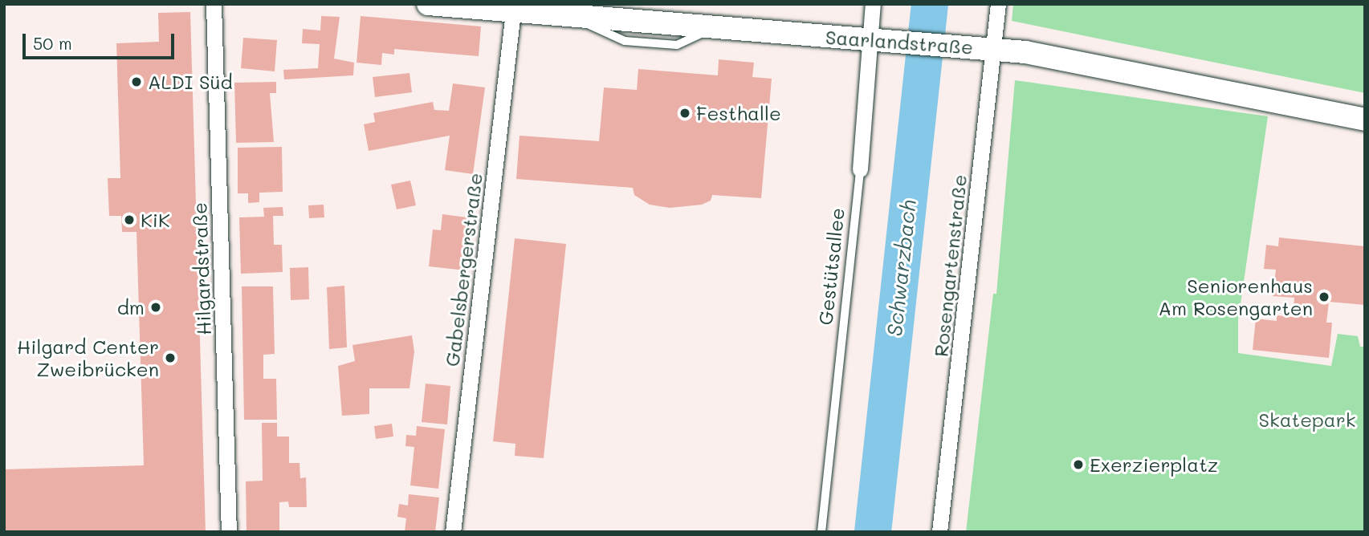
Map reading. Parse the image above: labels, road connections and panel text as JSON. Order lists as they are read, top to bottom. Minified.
{"streets":{"main road":["Saarlandstraße"],"street":["Rosengartenstraße","Gestütsallee","Hilgardstraße","Gabelsbergerstraße"]},"crossings":[["Saarlandstraße","Rosengartenstraße"],["Saarlandstraße","Gestütsallee"],["Saarlandstraße","Gabelsbergerstraße"]],"water":["Schwarzbach"],"parks":["Skatepark"],"places":["ALDI Süd","Festhalle","KiK","Seniorenhaus Am Rosengarten","dm","Hilgard Center Zweibrücken","Exerzierplatz"],"scale_bar":"50 m"}
